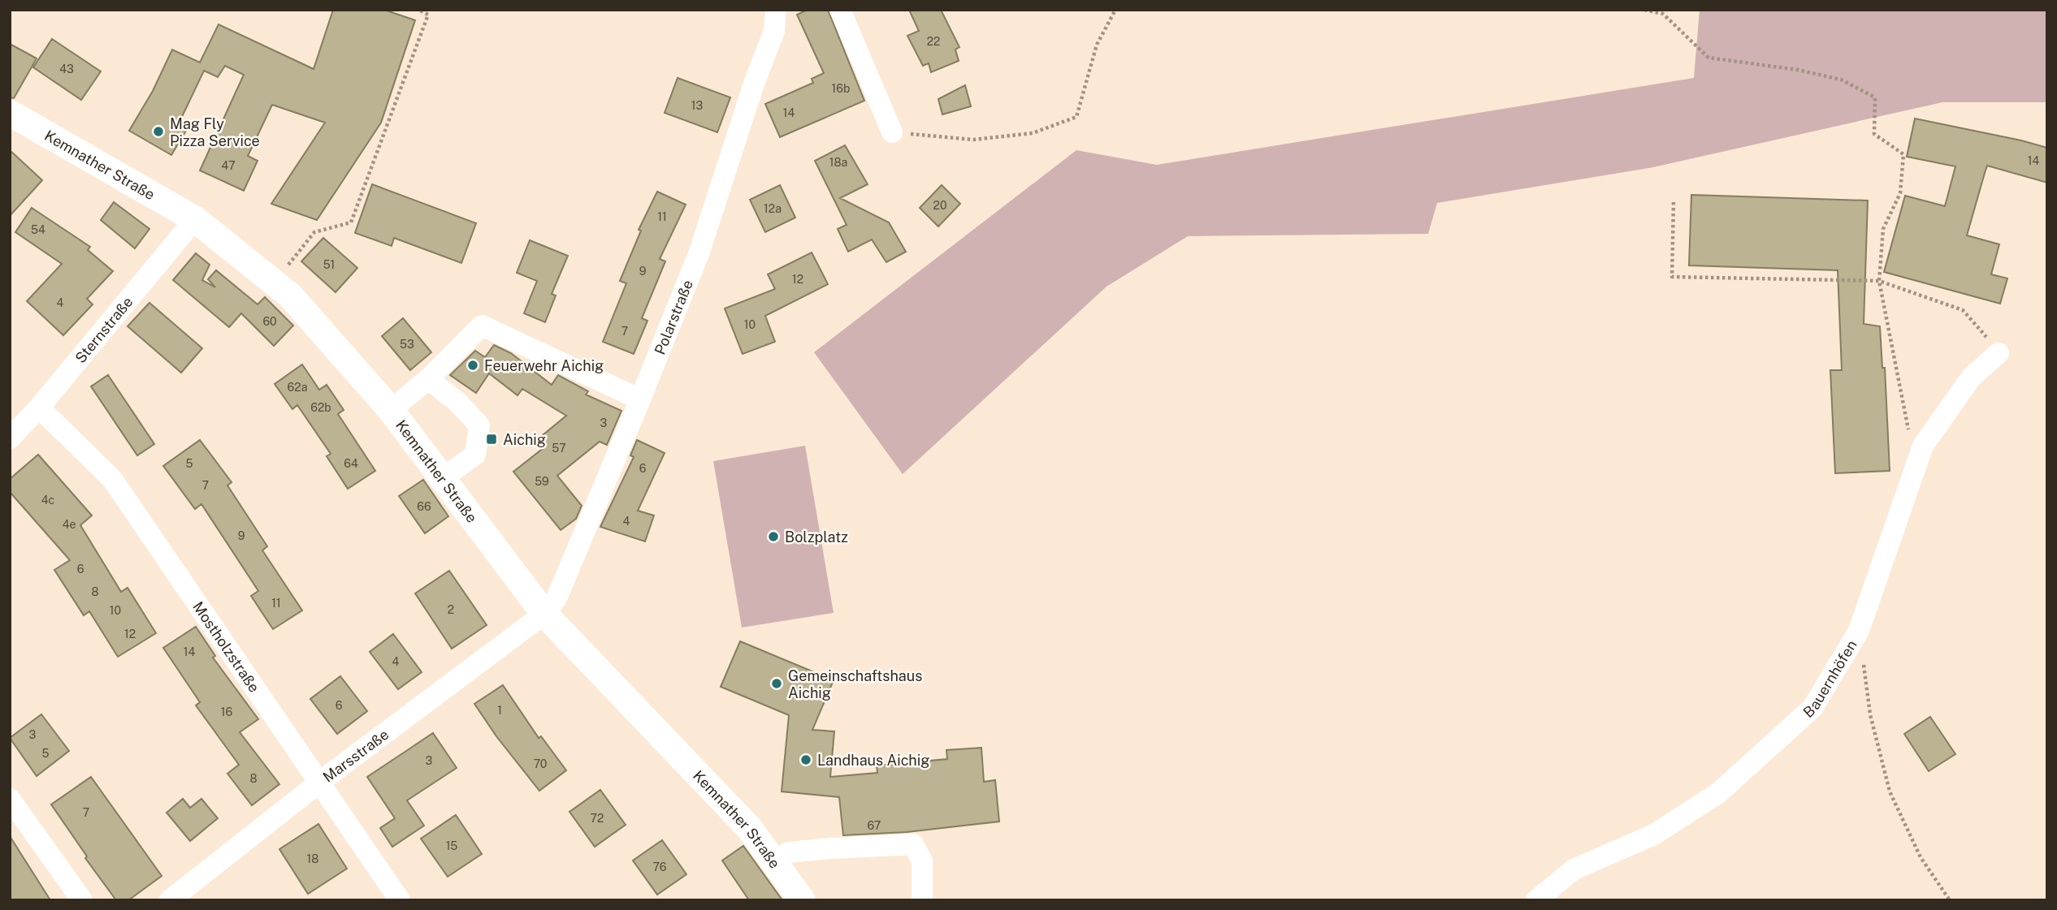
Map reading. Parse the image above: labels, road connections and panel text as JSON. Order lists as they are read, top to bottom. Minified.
{"streets":{"main road":["Kemnather Straße"],"street":["Polarstraße","Sternstraße","Mostholzstraße","Bauernhöfen","Marsstraße"]},"crossings":[["Kemnather Straße","Polarstraße"],["Kemnather Straße","Sternstraße"],["Kemnather Straße","Marsstraße"],["Polarstraße","Marsstraße"],["Sternstraße","Mostholzstraße"],["Mostholzstraße","Marsstraße"]],"places":{"other":["Mag Fly Pizza Service","Feuerwehr Aichig","Bolzplatz","Gemeinschaftshaus Aichig","Landhaus Aichig"],"transit":["Aichig"]},"house_numbers":["22","43","16b","13","14","14","18a","47","20","12a","11","54","51","9","12","4","60","10","7","53","62a","62b","3","57","5","64","6","59","7","4c","66","4","4e","9","6","8","11","2","10","12","14","4","6","1","16","3","5","3","70","8","7","72","67","15","18","76"]}
